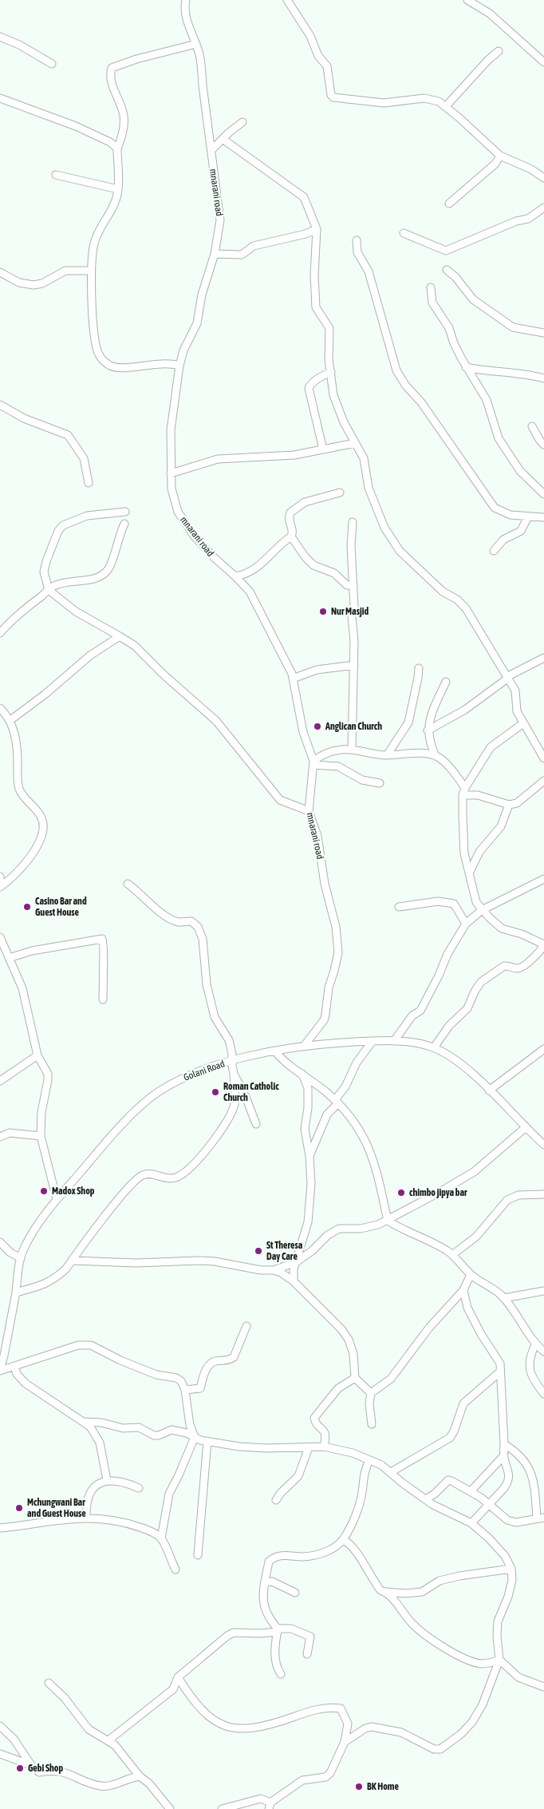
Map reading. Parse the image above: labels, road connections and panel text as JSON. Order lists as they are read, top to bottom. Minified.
{"streets":{"street":["mnarani road","Golani Road"]},"crossings":[["mnarani road","Golani Road"]],"places":["Nur Masjid","Anglican Church","Casino Bar and Guest House","Roman Catholic Church","Madox Shop","chimbo jipya bar","St Theresa Day Care","Mchungwani Bar and Guest House","Gebi Shop","BK Home"]}
